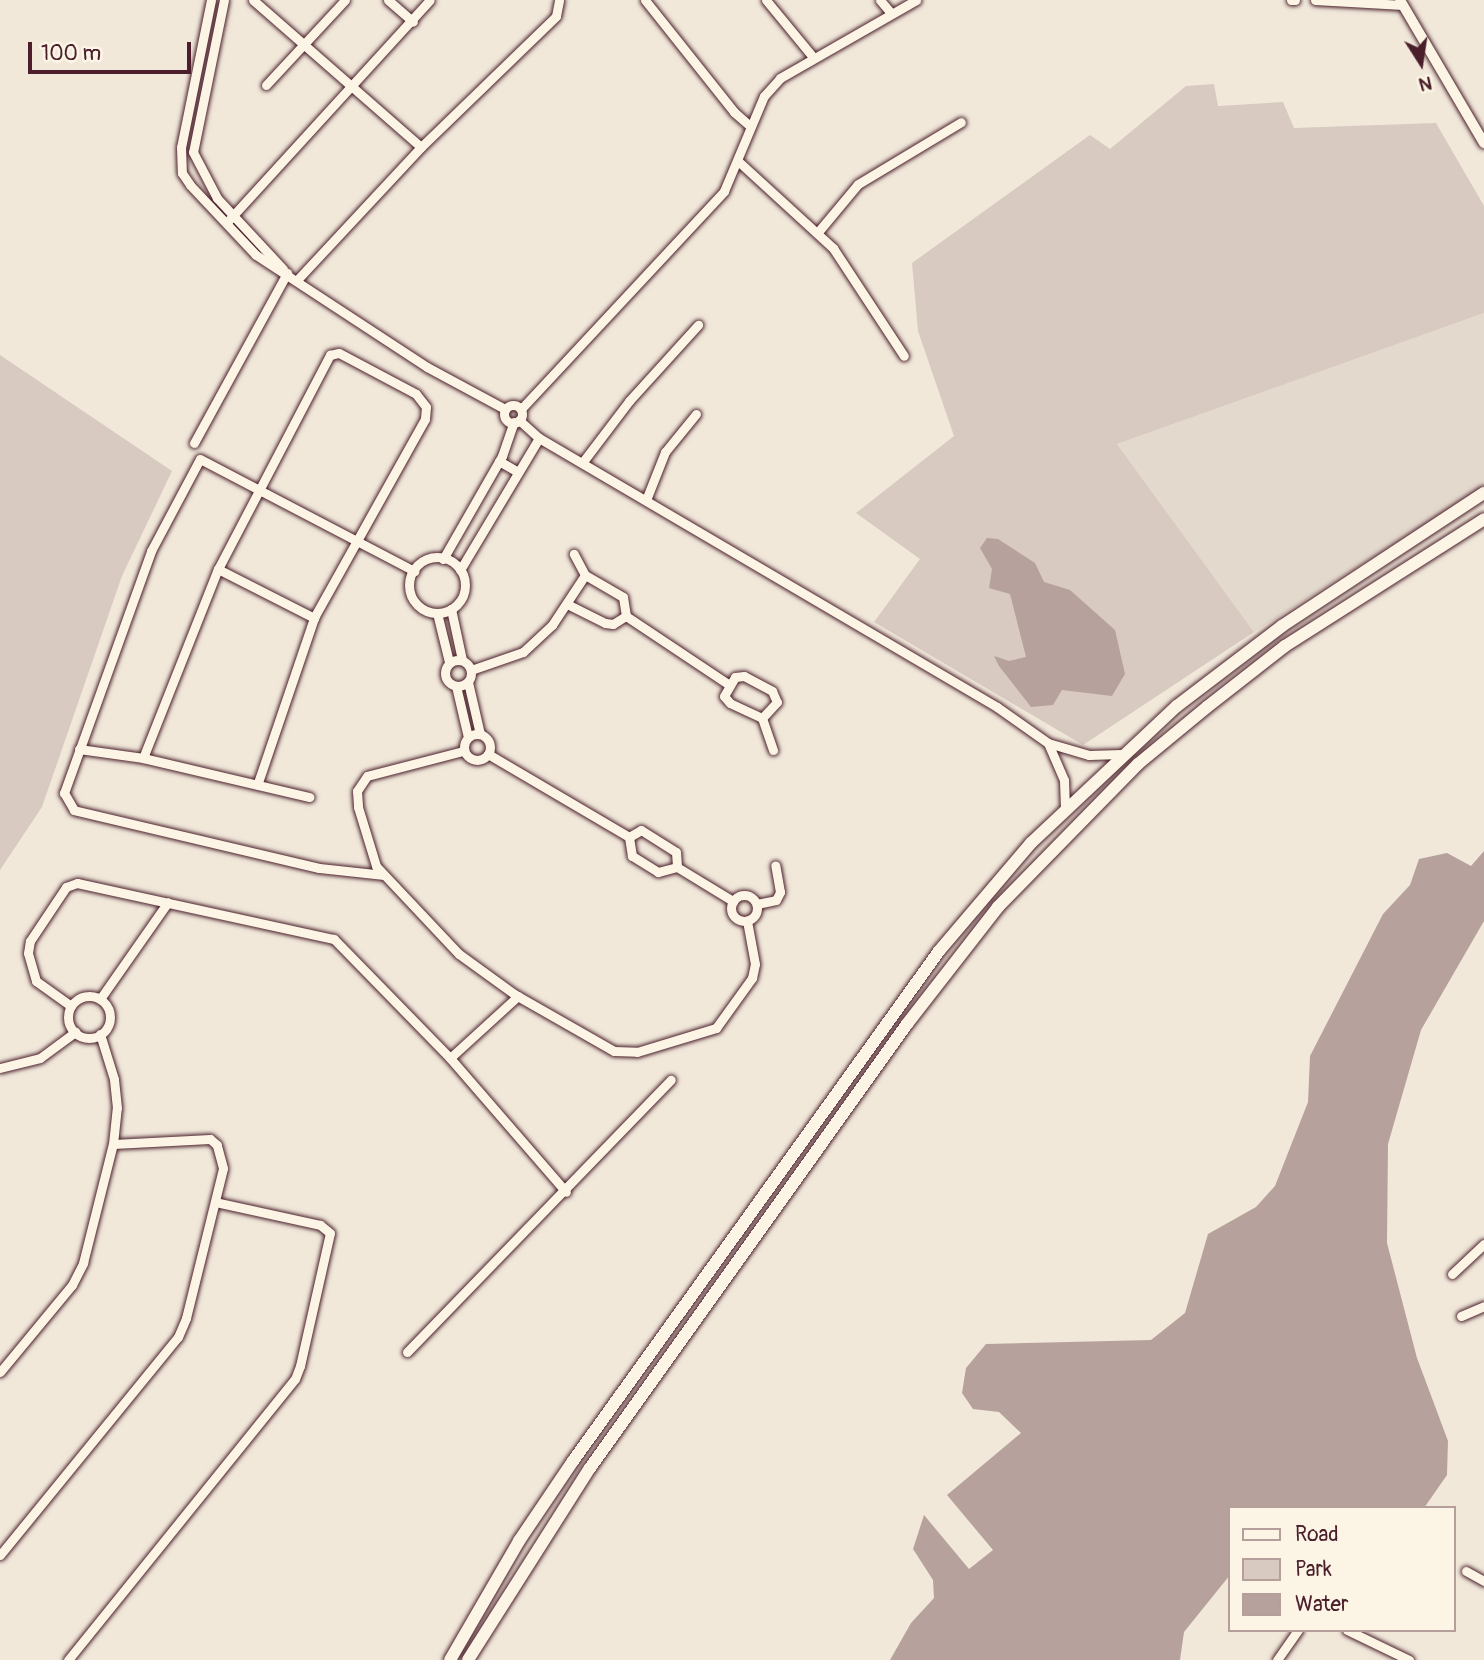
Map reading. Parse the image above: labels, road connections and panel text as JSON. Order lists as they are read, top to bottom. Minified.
{"legend":["Road","Park","Water"],"scale_bar":"100 m","north":"bottom"}
